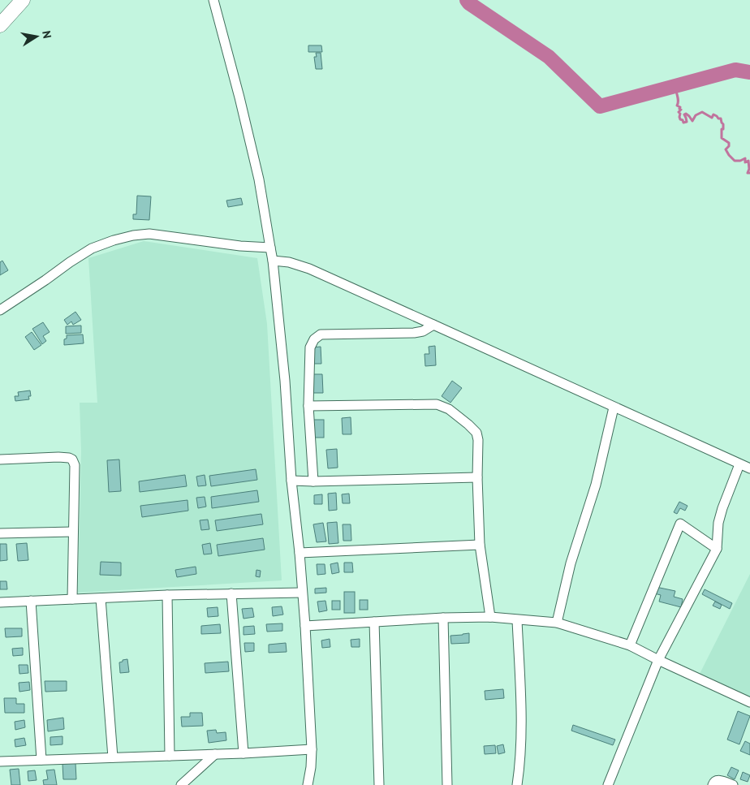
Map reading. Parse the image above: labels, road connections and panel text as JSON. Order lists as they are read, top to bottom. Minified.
{"north":"right"}
